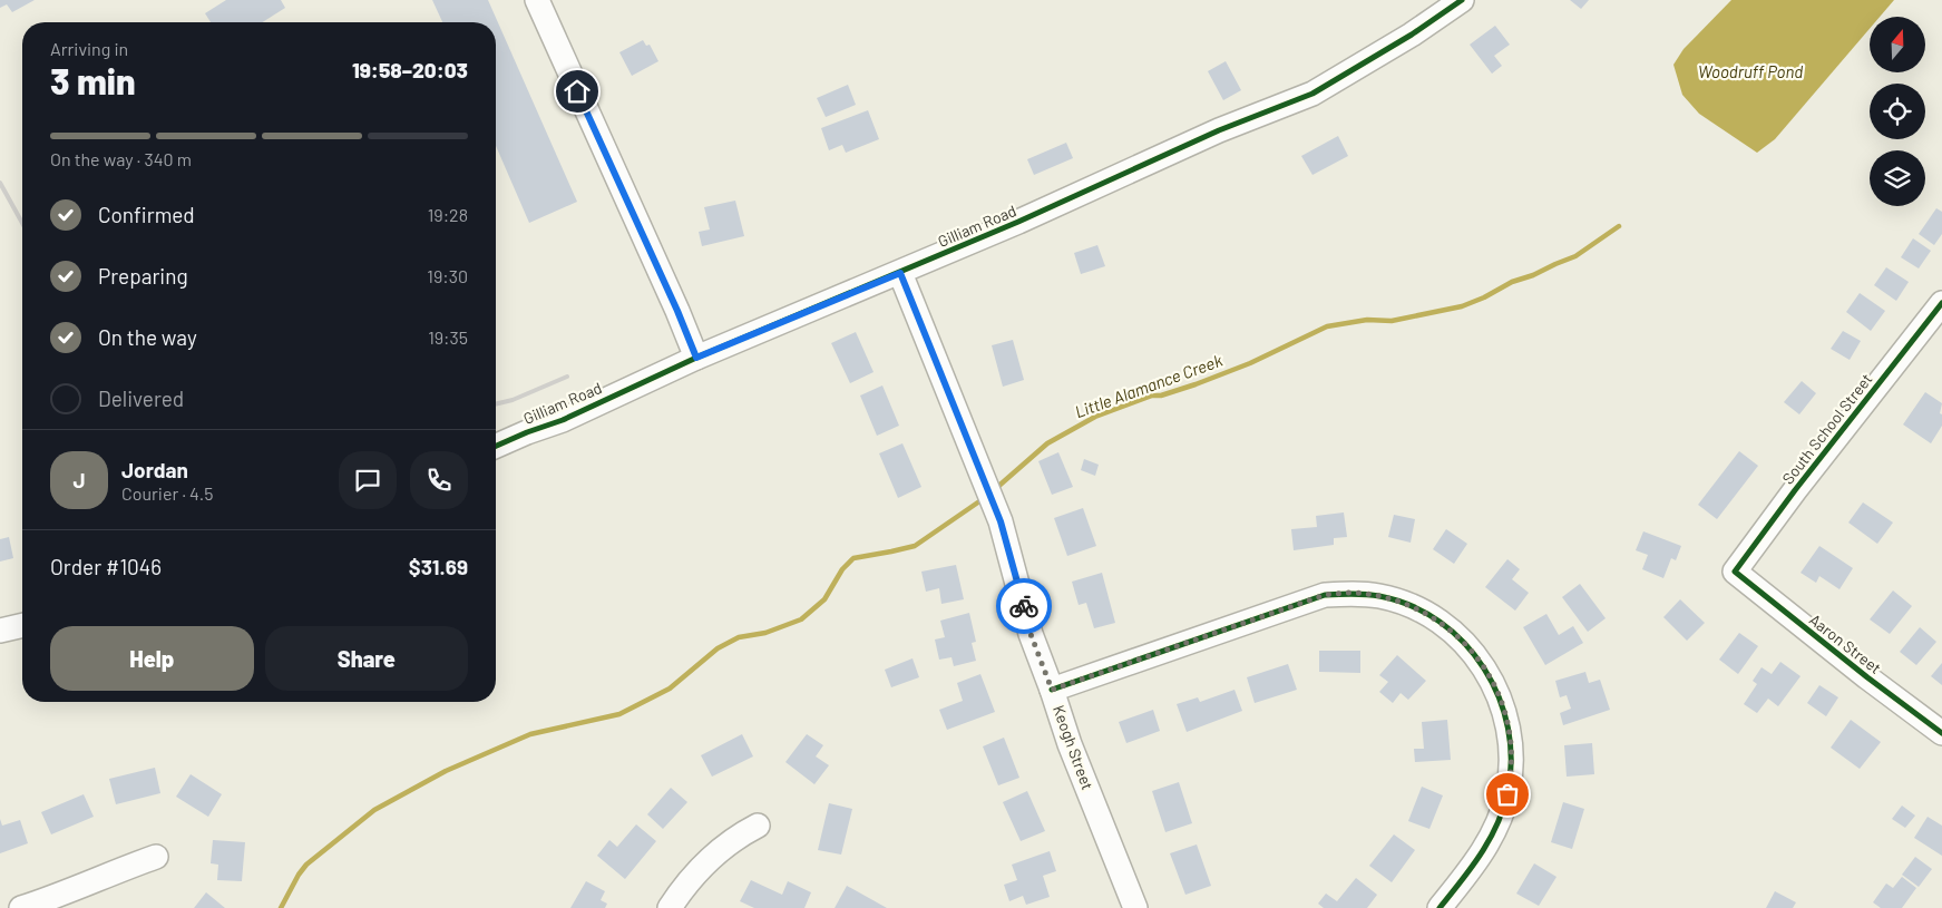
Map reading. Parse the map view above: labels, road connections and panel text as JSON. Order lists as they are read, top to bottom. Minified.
{"streets":{"street":["Gilliam Road","South School Street","Aaron Street","Keogh Street"]},"crossings":[["Gilliam Road","Keogh Street"],["South School Street","Aaron Street"]],"water":["Woodruff Pond","Little Alamance Creek"],"north":"top","page":{"heading":["3 min","Arriving in","19:58–20:03"],"panel":["Jordan","Courier · 4.5","Order #1046","$31.69"],"bar":"On the way · 340 m","list":[["Confirmed","19:28"],["Preparing","19:30"],["On the way","19:35"],"Delivered"],"round":"J","buttons":["Help","Share"]}}
